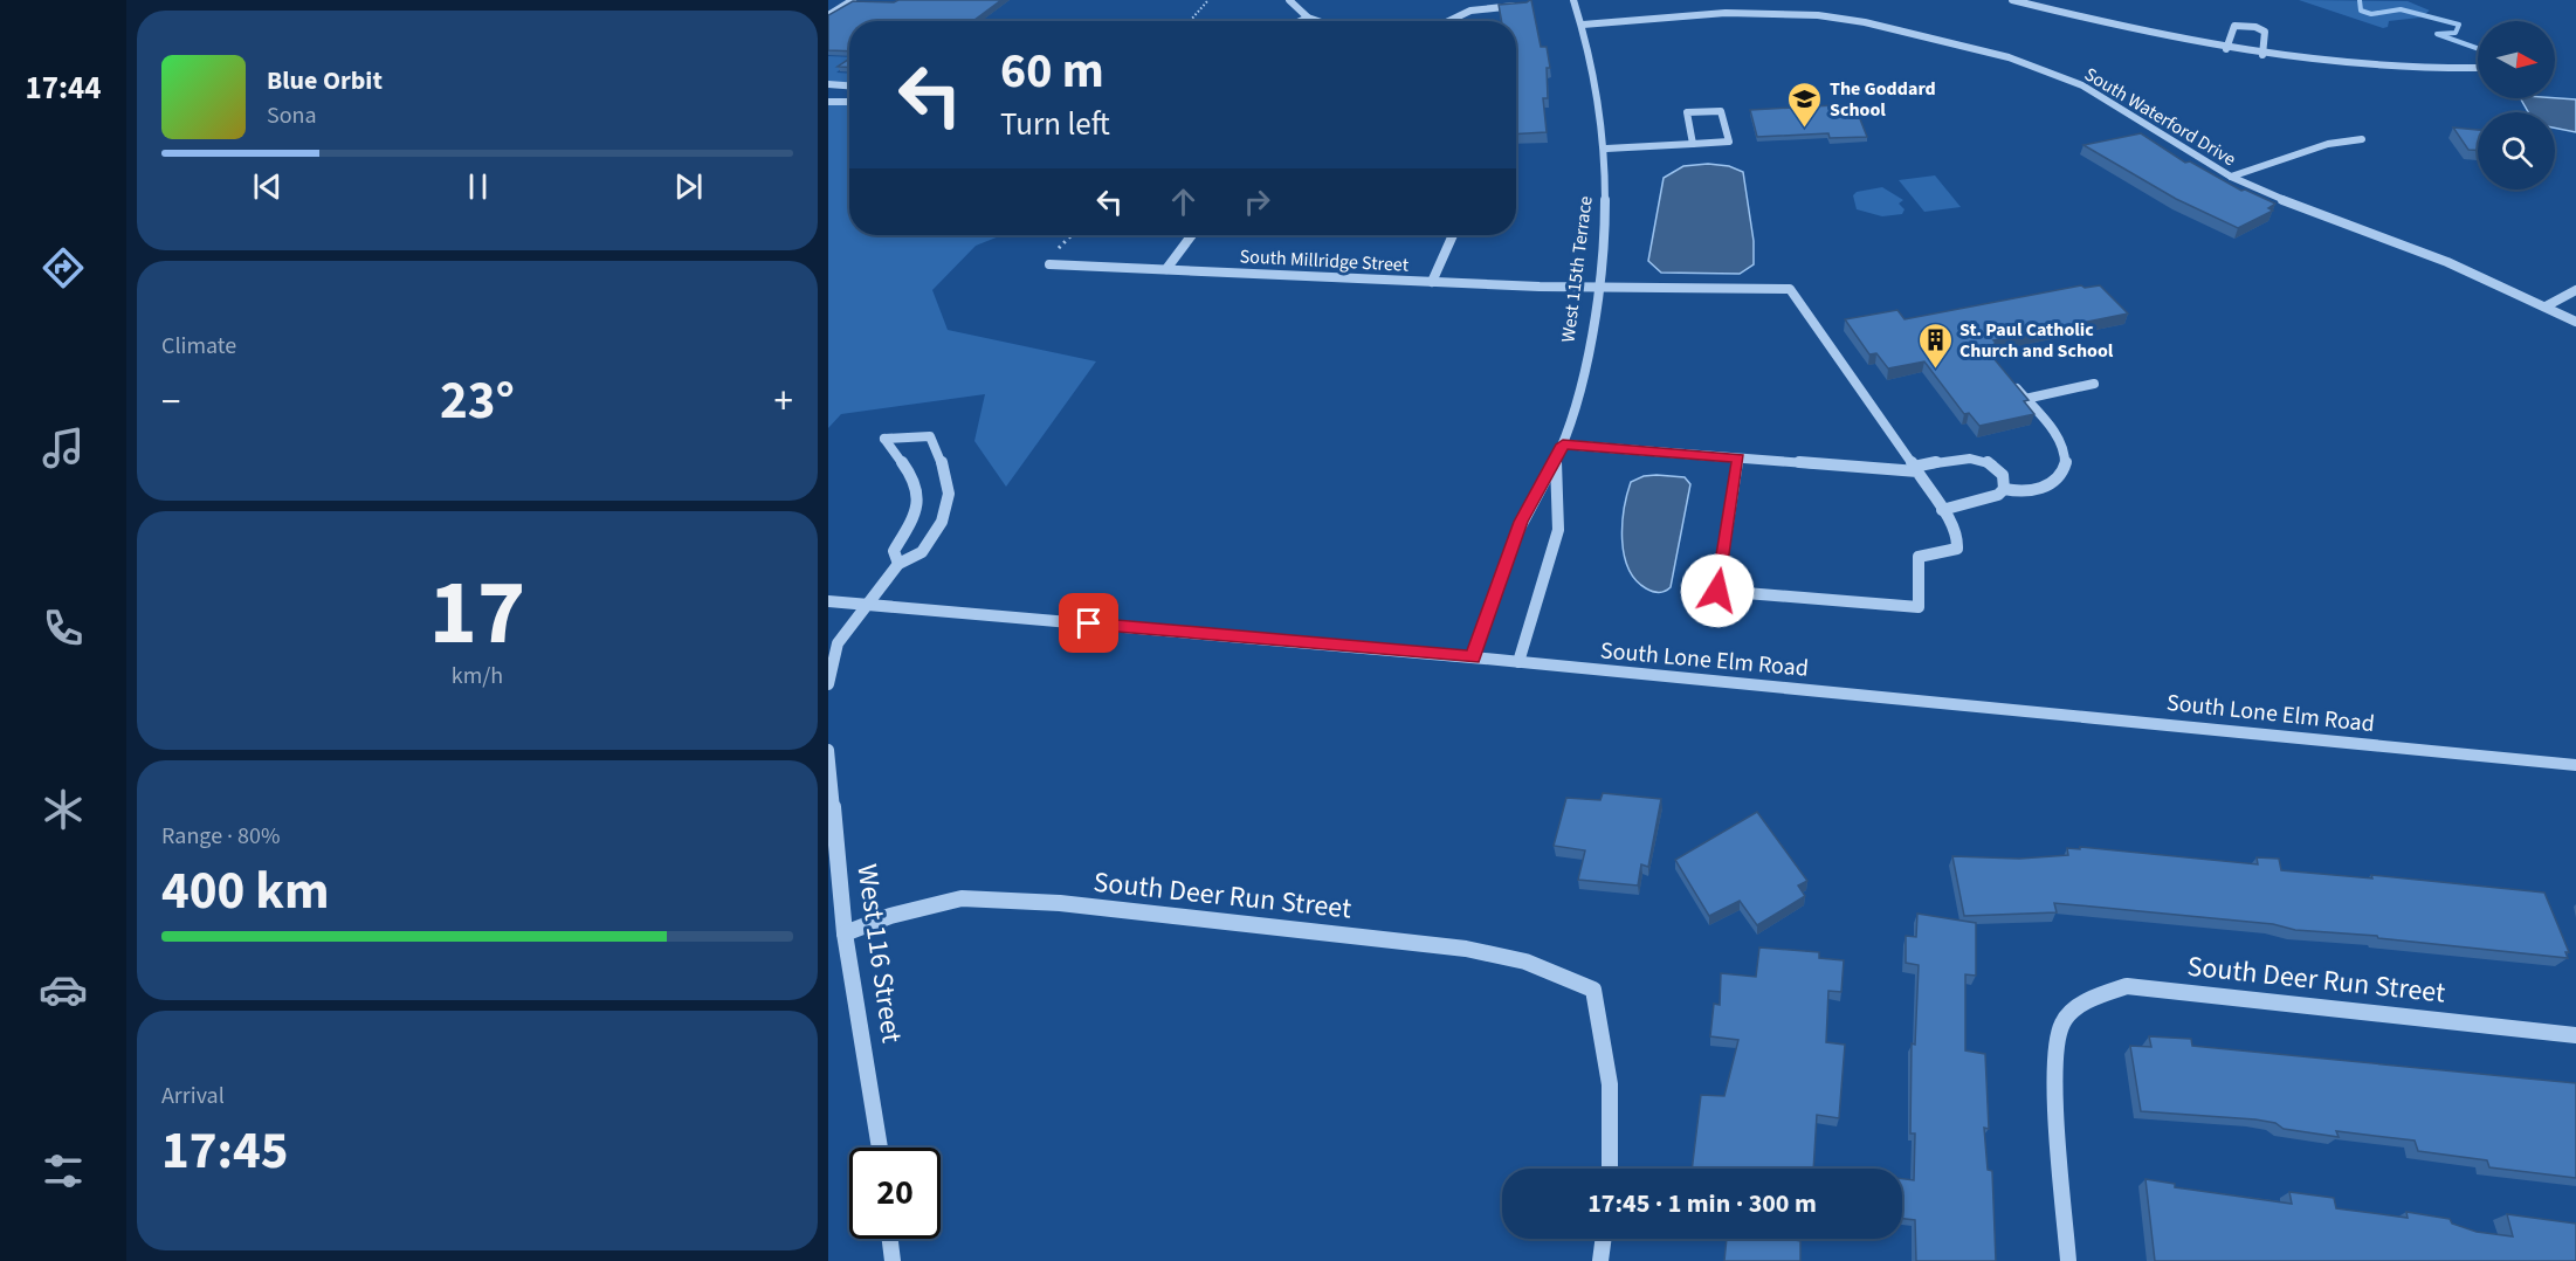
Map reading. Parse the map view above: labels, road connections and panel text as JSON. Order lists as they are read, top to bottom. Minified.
{"streets":{"street":["South Waterford Drive","South Millridge Street","West 115th Terrace","South Lone Elm Road","South Deer Run Street","West 116 Street"]},"crossings":[["South Waterford Drive","West 115th Terrace"],["South Millridge Street","West 115th Terrace"],["West 115th Terrace","South Lone Elm Road"],["South Deer Run Street","West 116 Street"]],"places":{"school or university":["The Goddard School"],"building":["St. Paul Catholic Church and School"]},"north":"right","page":{"tabs":"17:44","turn":["60 m","Turn left"],"song":["Blue Orbit","Sona"],"tile":["Climate",["17","km/h"],["Range · 80%","400 km"],["Arrival","17:45"]],"heat":["−","23°","+"],"limit":"20","trip":"17:45 · 1 min · 300 m"}}
